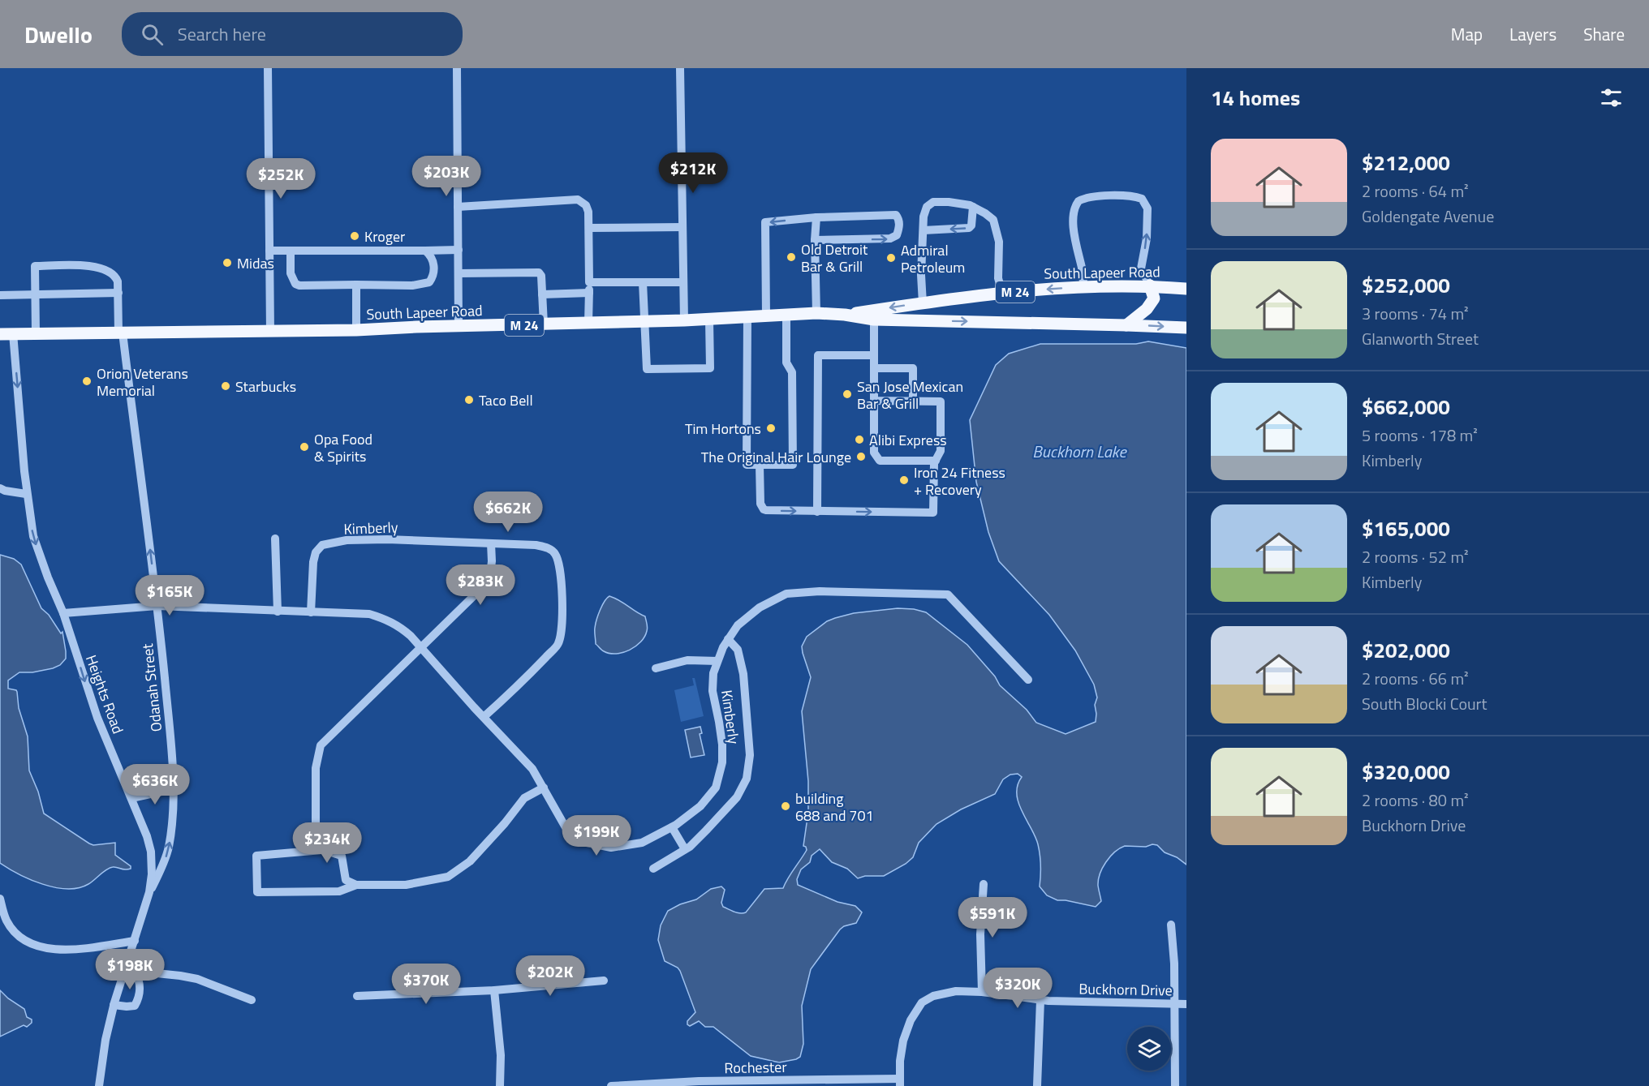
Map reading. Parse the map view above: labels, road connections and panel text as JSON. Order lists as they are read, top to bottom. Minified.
{"streets":{"main road":["South Lapeer Road","M 24"],"street":["Kimberly","Odanah Street","Heights Road","Buckhorn Drive","Rochester"]},"crossings":[["South Lapeer Road","M 24"],["South Lapeer Road","Odanah Street"],["M 24","Odanah Street"],["M 24","Heights Road"],["Kimberly","Odanah Street"],["Kimberly","Heights Road"],["Odanah Street","Heights Road"],["Buckhorn Drive","Rochester"]],"one_way":["Odanah Street","Heights Road"],"water":["Buckhorn Lake"],"places":["Kroger","Old Detroit Bar & Grill","Admiral Petroleum","Midas","Orion Veterans Memorial","Starbucks","San Jose Mexican Bar & Grill","Taco Bell","Tim Hortons","Alibi Express","Opa Food & Spirits","The Original Hair Lounge","Iron 24 Fitness + Recovery","building 688 and 701"],"page":{"header":"Dwello","search":"Search here","nav":["Map","Layers","Share"],"heading":"14 homes","list":[{"name":"$212,000","note":"2 rooms · 64 m² · Goldengate Avenue"},{"name":"$252,000","note":"3 rooms · 74 m² · Glanworth Street"},{"name":"$662,000","note":"5 rooms · 178 m² · Kimberly"},{"name":"$165,000","note":"2 rooms · 52 m² · Kimberly"},{"name":"$202,000","note":"2 rooms · 66 m² · South Blocki Court"},{"name":"$320,000","note":"2 rooms · 80 m² · Buckhorn Drive"}],"price":["$212K","$203K","$252K","$662K","$283K","$165K","$636K","$199K","$234K","$591K","$198K","$202K","$370K","$320K"]}}
